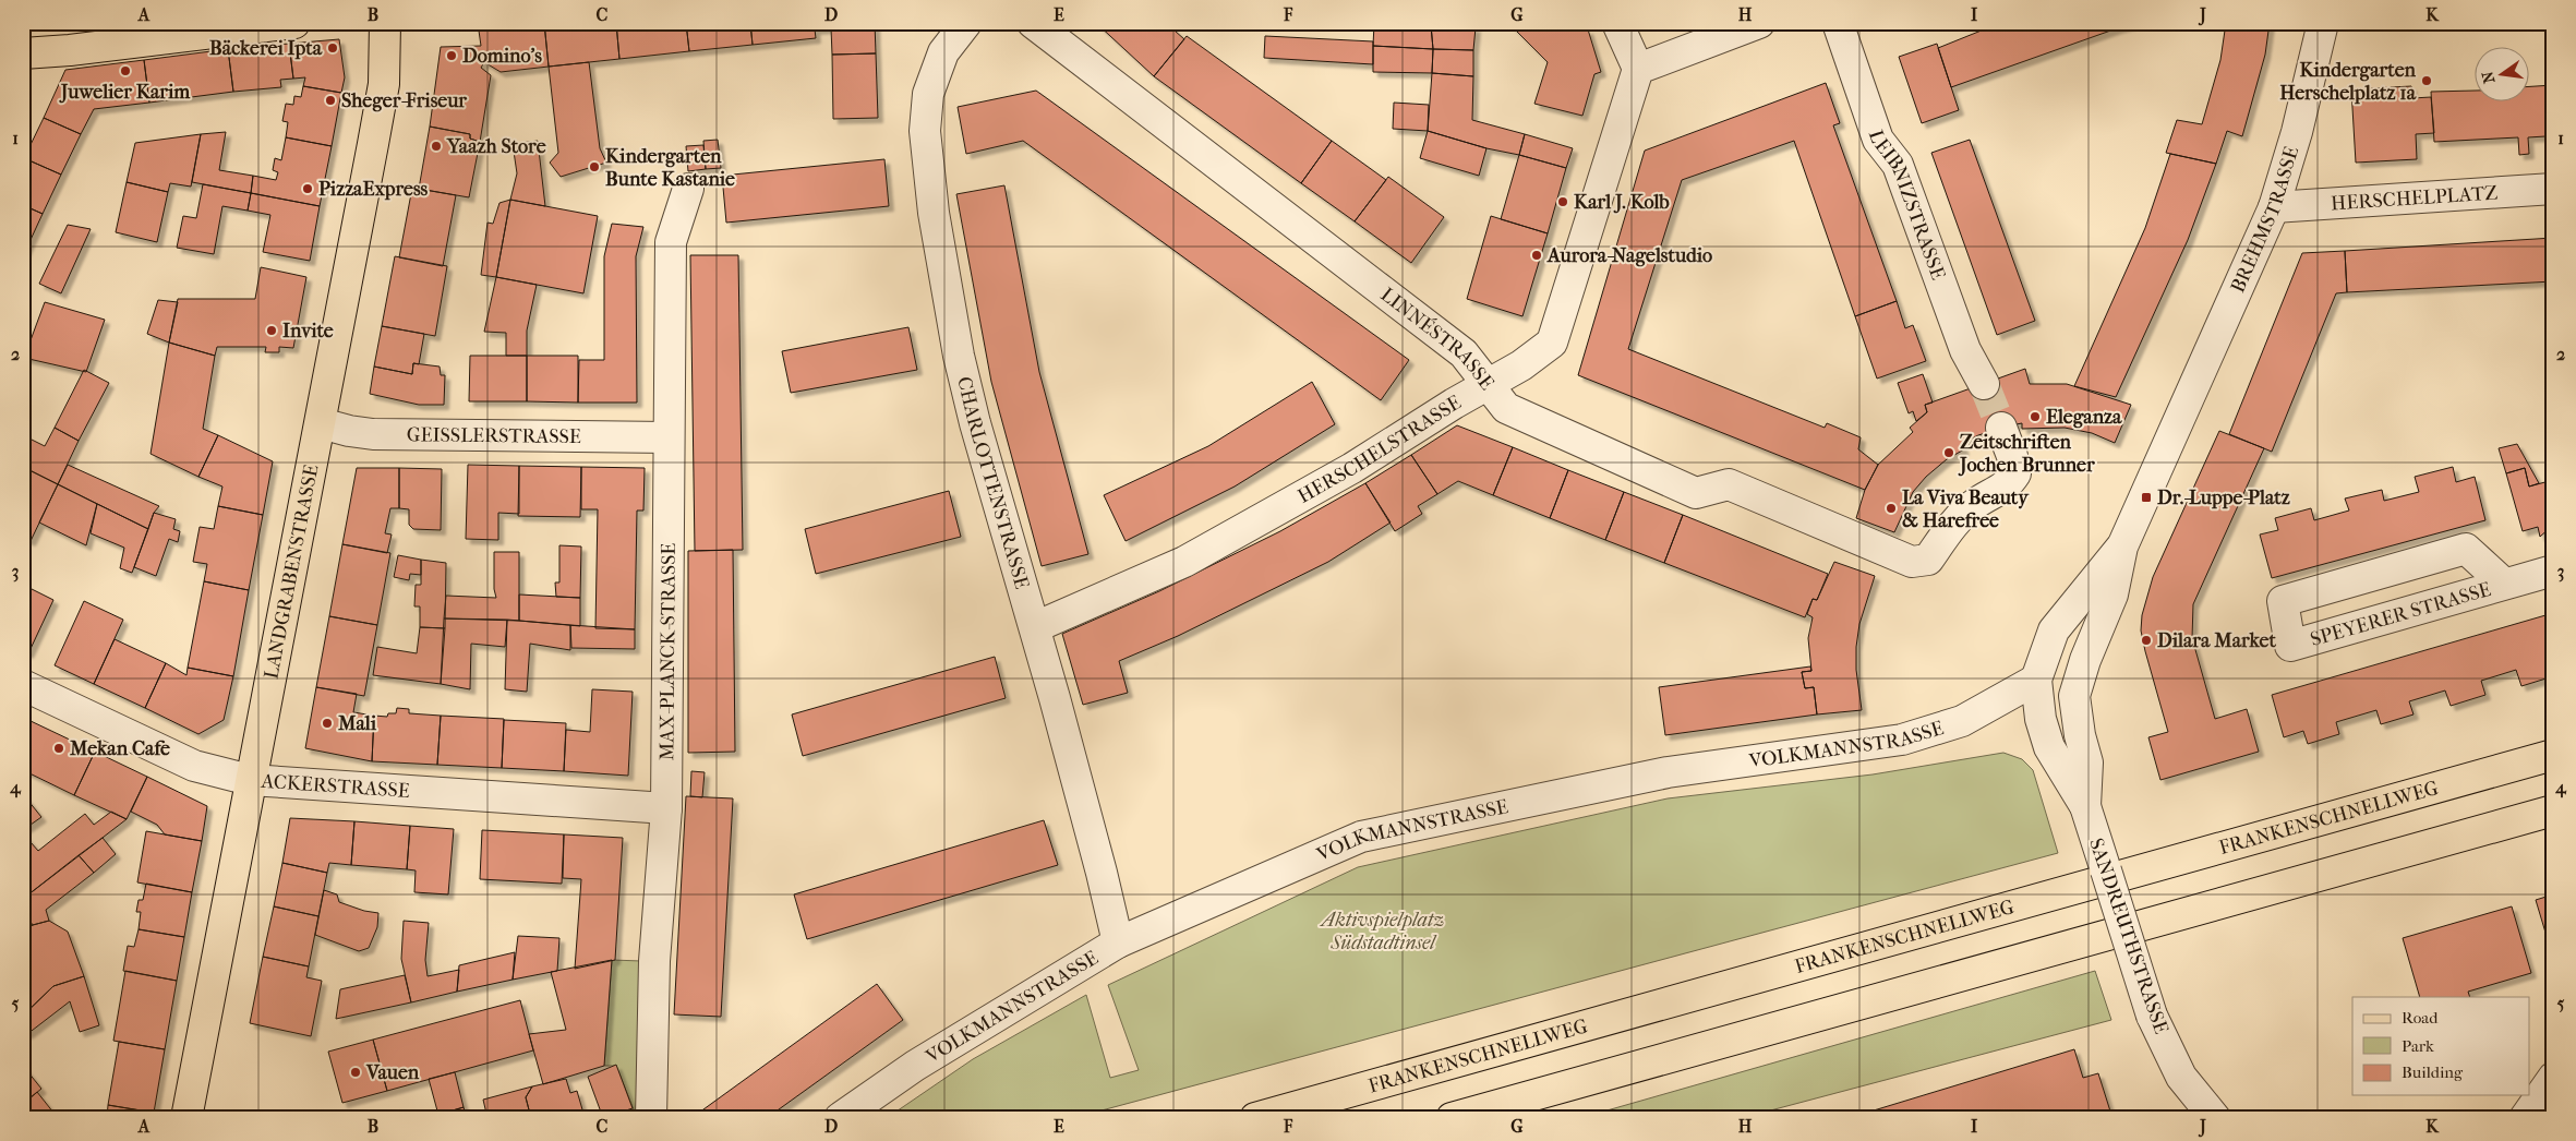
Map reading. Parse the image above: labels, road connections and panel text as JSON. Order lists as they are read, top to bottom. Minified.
{"streets":{"main road":["LANDGRABENSTRASSE","FRANKENSCHNELLWEG"],"street":["HERSCHELPLATZ","LEIBNIZSTRASSE","BREHMSTRASSE","LINNÉSTRASSE","GEISSLERSTRASSE","HERSCHELSTRASSE","CHARLOTTENSTRASSE","SPEYERER STRASSE","MAX-PLANCK-STRASSE","VOLKMANNSTRASSE","ACKERSTRASSE","SANDREUTHSTRASSE"]},"crossings":[["HERSCHELPLATZ","BREHMSTRASSE"],["LINNÉSTRASSE","HERSCHELSTRASSE"],["GEISSLERSTRASSE","LANDGRABENSTRASSE"],["GEISSLERSTRASSE","MAX-PLANCK-STRASSE"],["HERSCHELSTRASSE","CHARLOTTENSTRASSE"],["CHARLOTTENSTRASSE","VOLKMANNSTRASSE"],["LANDGRABENSTRASSE","ACKERSTRASSE"],["MAX-PLANCK-STRASSE","ACKERSTRASSE"],["VOLKMANNSTRASSE","SANDREUTHSTRASSE"]],"parks":["Aktivspielplatz Südstadtinsel"],"places":{"other":["Bäckerei Ipta","Domino's","Juwelier Karim","Kindergarten Herschelplatz 1a","Sheger-Friseur","Yaazh Store","Kindergarten Bunte Kastanie","PizzaExpress","Karl J. Kolb","Aurora-Nagelstudio","Invite","Eleganza","Zeitschriften Jochen Brunner","La Viva Beauty & Harefree","Dilara Market","Mali","Mekan Cafe","Vauen"],"transit":["Dr.-Luppe-Platz"]},"legend":["Road","Park","Building"],"north":"left","grid":{"columns":["A","B","C","D","E","F","G","H","I","J","K"],"rows":["1","2","3","4","5"]}}
